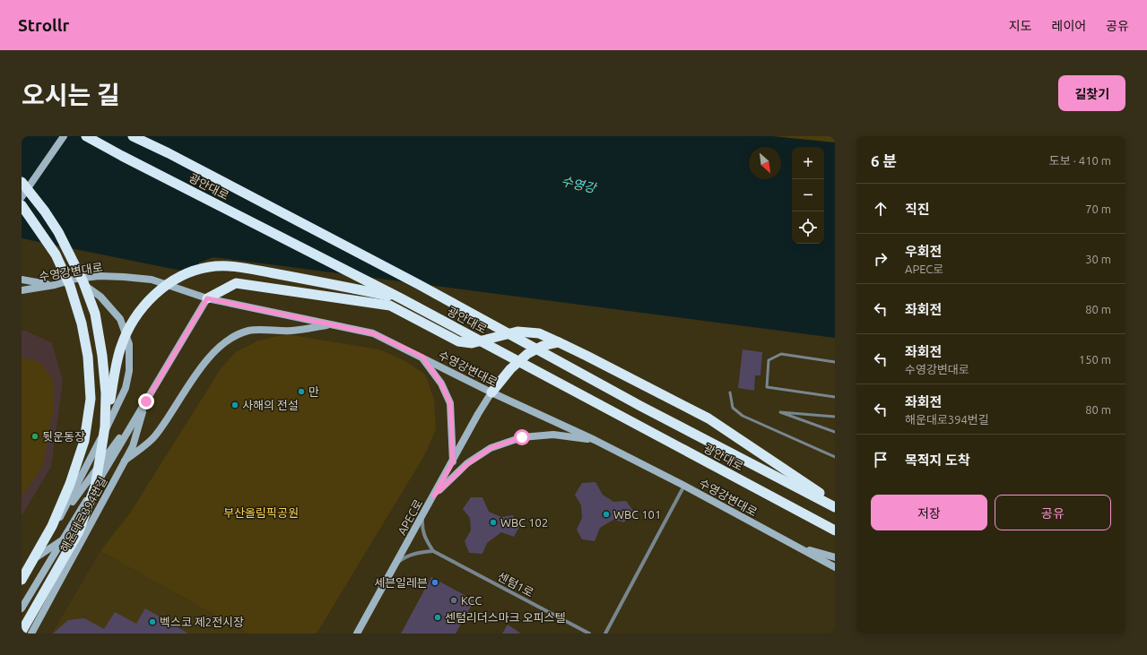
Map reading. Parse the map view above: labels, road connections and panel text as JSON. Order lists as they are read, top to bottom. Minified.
{"streets":{"highway":["광안대로"],"main road":["수영강변대로","해운대로394번길","APEC로"],"street":["센텀1로"]},"crossings":[["수영강변대로","해운대로394번길"],["수영강변대로","APEC로"]],"water":["수영강"],"parks":["부산올림픽공원"],"places":["만","사해의 전설","뒷운동장","WBC 101","WBC 102","세븐일레븐","KCC","센텀리더스마크 오피스텔","벡스코 제2전시장"],"north":"bottom right","page":{"header":"Strollr","nav":["지도","레이어","공유"],"title":"오시는 길","buttons":["길찾기",["저장","공유"]],"heading":["6 분","도보 · 410 m"],"map_buttons":["+","−"],"list":[["직진","70 m"],["우회전","APEC로","30 m"],["좌회전","80 m"],["좌회전","수영강변대로","150 m"],["좌회전","해운대로394번길","80 m"],"목적지 도착"]}}
